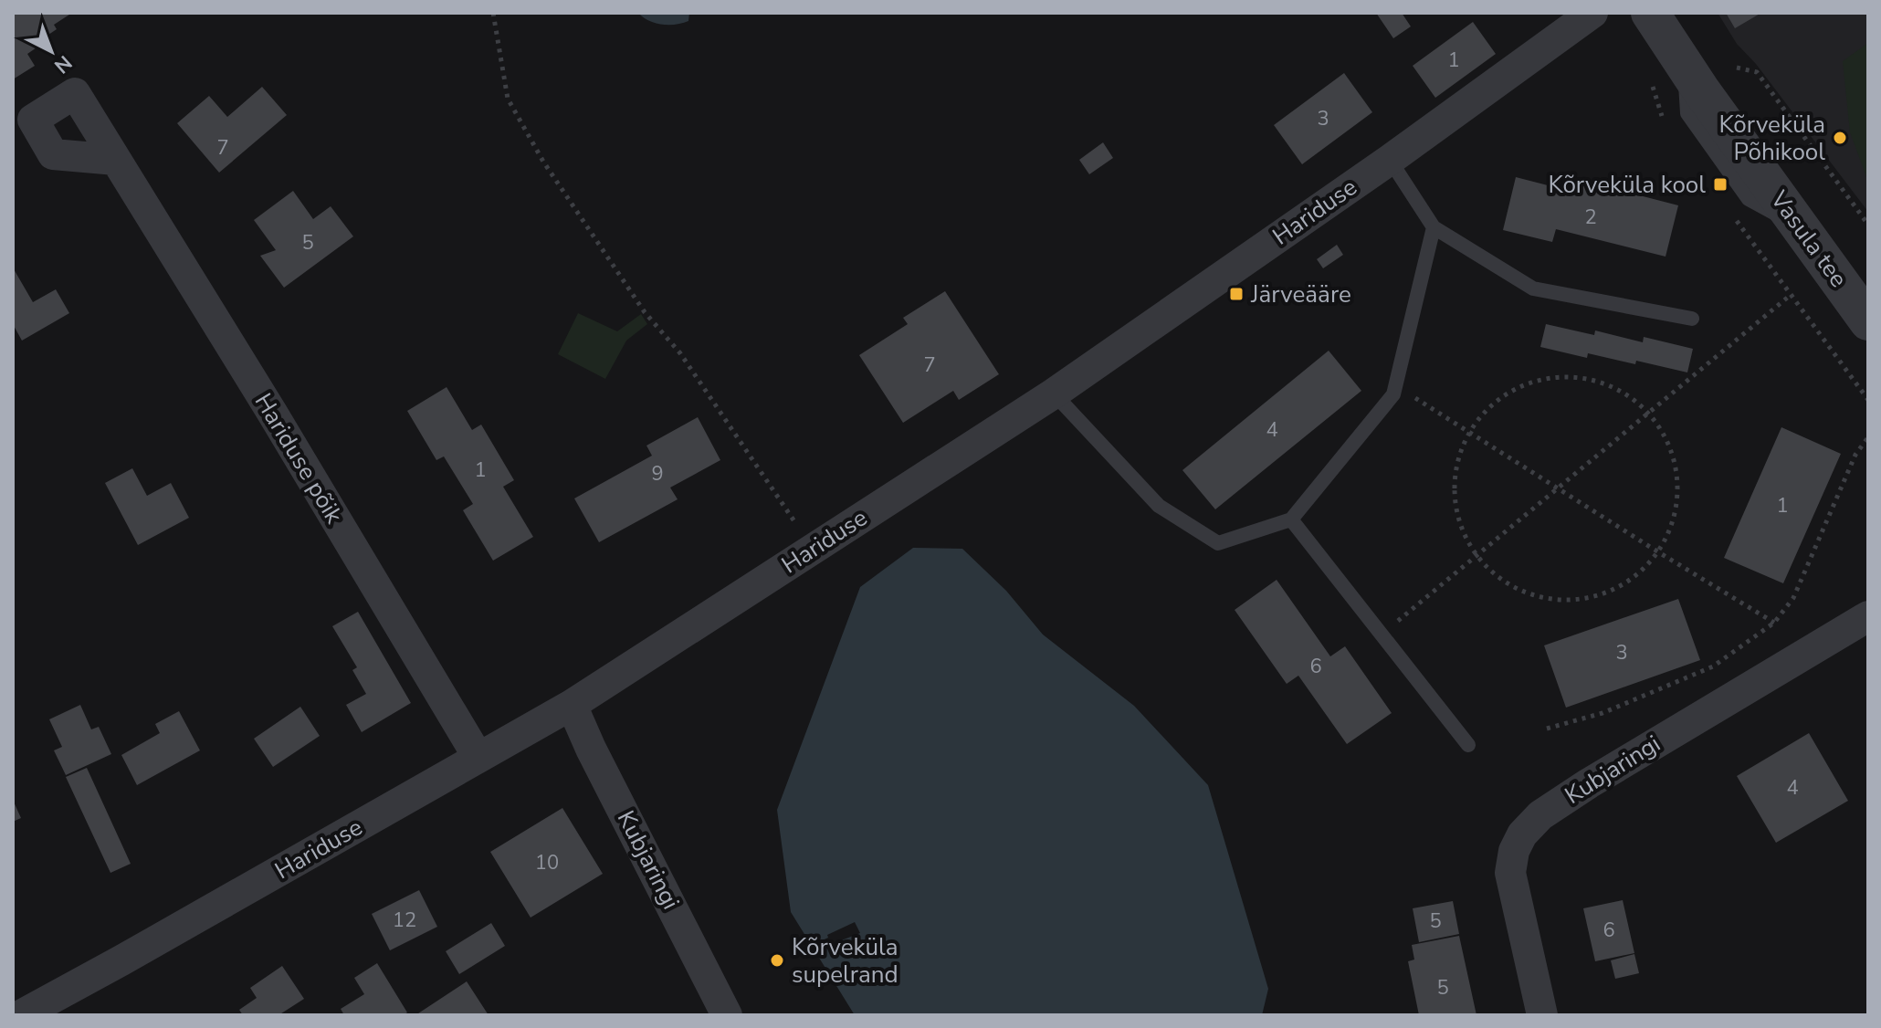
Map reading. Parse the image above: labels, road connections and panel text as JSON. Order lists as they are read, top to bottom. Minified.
{"streets":{"street":["Hariduse","Vasula tee","Hariduse põik","Kubjaringi"]},"crossings":[["Hariduse","Hariduse põik"],["Hariduse","Kubjaringi"]],"places":{"other":["Kõrveküla Põhikool","Kõrveküla supelrand"],"transit":["Kõrveküla kool","Järveääre"]},"house_numbers":["1","3","7","2","5","7","4","1","9","1","3","6","4","10","12","5","6","5"],"north":"bottom right"}
